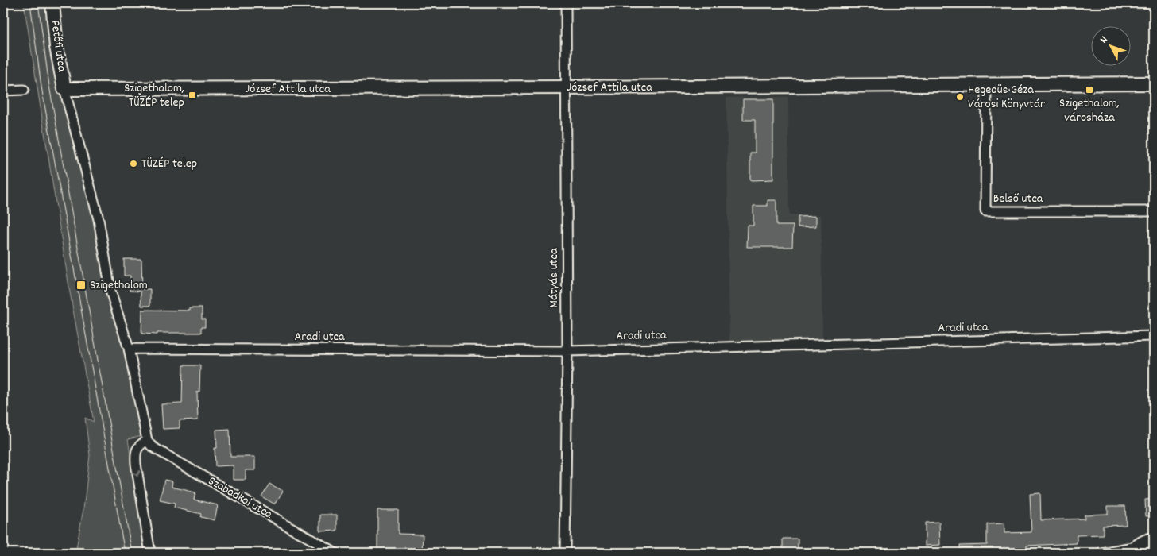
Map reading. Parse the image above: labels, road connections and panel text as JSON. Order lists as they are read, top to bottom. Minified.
{"streets":{"street":["Petőfi utca","József Attila utca","Belső utca","Mátyás utca","Aradi utca","Szabadkai utca"]},"crossings":[["Petőfi utca","József Attila utca"],["József Attila utca","Belső utca"],["József Attila utca","Mátyás utca"],["Mátyás utca","Aradi utca"]],"places":{"transit":["Szigethalom, városháza","Szigethalom, TÜZÉP telep","Szigethalom"],"other":["Hegedüs Géza Városi Könyvtár","TÜZÉP telep"]},"north":"top left"}
